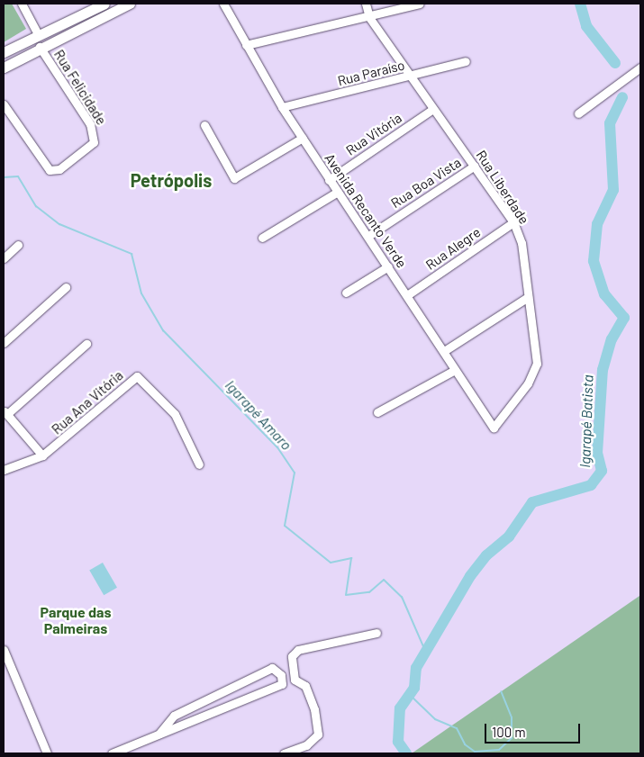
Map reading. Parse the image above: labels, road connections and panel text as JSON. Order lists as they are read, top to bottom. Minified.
{"streets":{"street":["Rua Paraíso","Rua Felicidade","Rua Vitória","Rua Boa Vista","Rua Liberdade","Avenida Recanto Verde","Rua Alegre","Rua Ana Vitória"]},"crossings":[["Rua Paraíso","Rua Liberdade"],["Rua Paraíso","Avenida Recanto Verde"],["Rua Vitória","Rua Liberdade"],["Rua Vitória","Avenida Recanto Verde"],["Rua Boa Vista","Rua Liberdade"],["Rua Boa Vista","Avenida Recanto Verde"],["Rua Liberdade","Avenida Recanto Verde"],["Rua Liberdade","Rua Alegre"],["Avenida Recanto Verde","Rua Alegre"]],"districts":["Petrópolis","Parque das Palmeiras"],"water":["Igarapé Amaro","Igarapé Batista"],"scale_bar":"100 m"}
